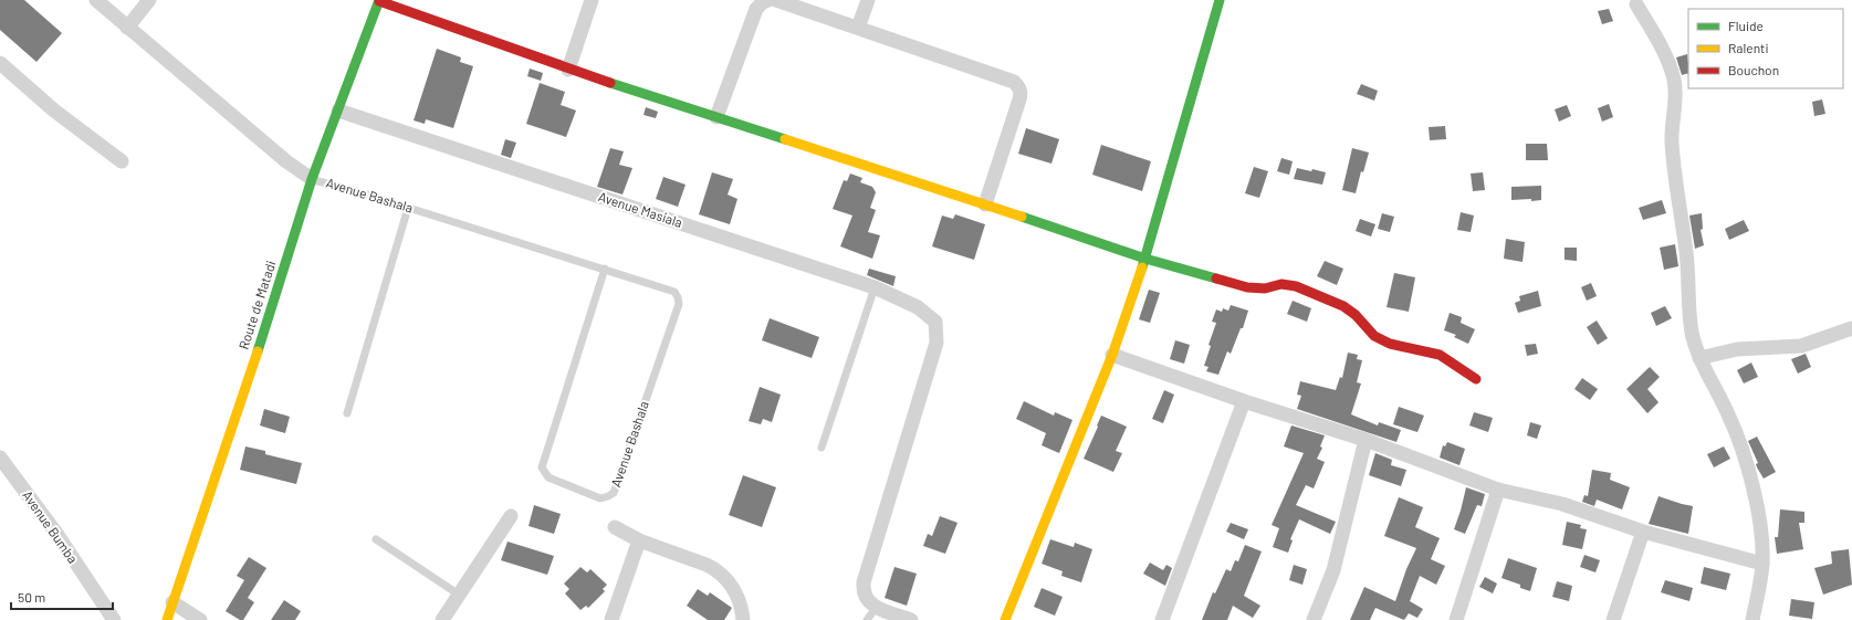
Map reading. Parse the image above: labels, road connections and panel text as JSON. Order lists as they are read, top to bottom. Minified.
{"streets":{"street":["Avenue Masiala","Route de Matadi","Avenue Bumba"],"lane":["Avenue Bashala"]},"crossings":[["Avenue Bashala","Route de Matadi"],["Avenue Masiala","Route de Matadi"]],"legend":["Fluide","Ralenti","Bouchon"],"scale_bar":"50 m"}
